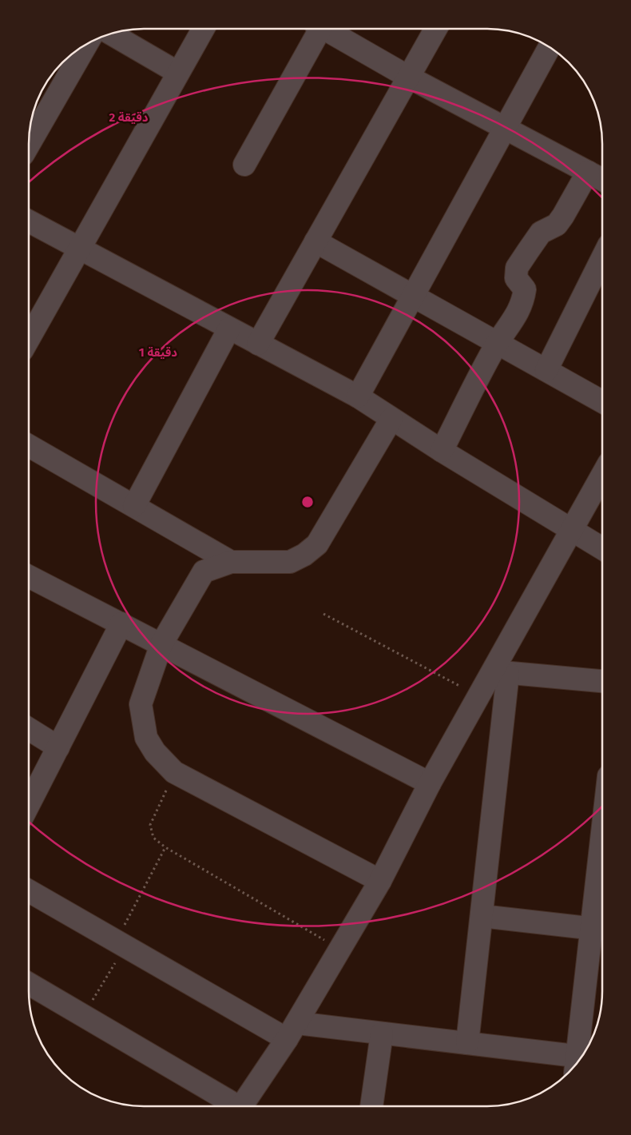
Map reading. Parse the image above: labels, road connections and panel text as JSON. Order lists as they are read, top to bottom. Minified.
{"rings":["2 دقيقة","1 دقيقة"]}
